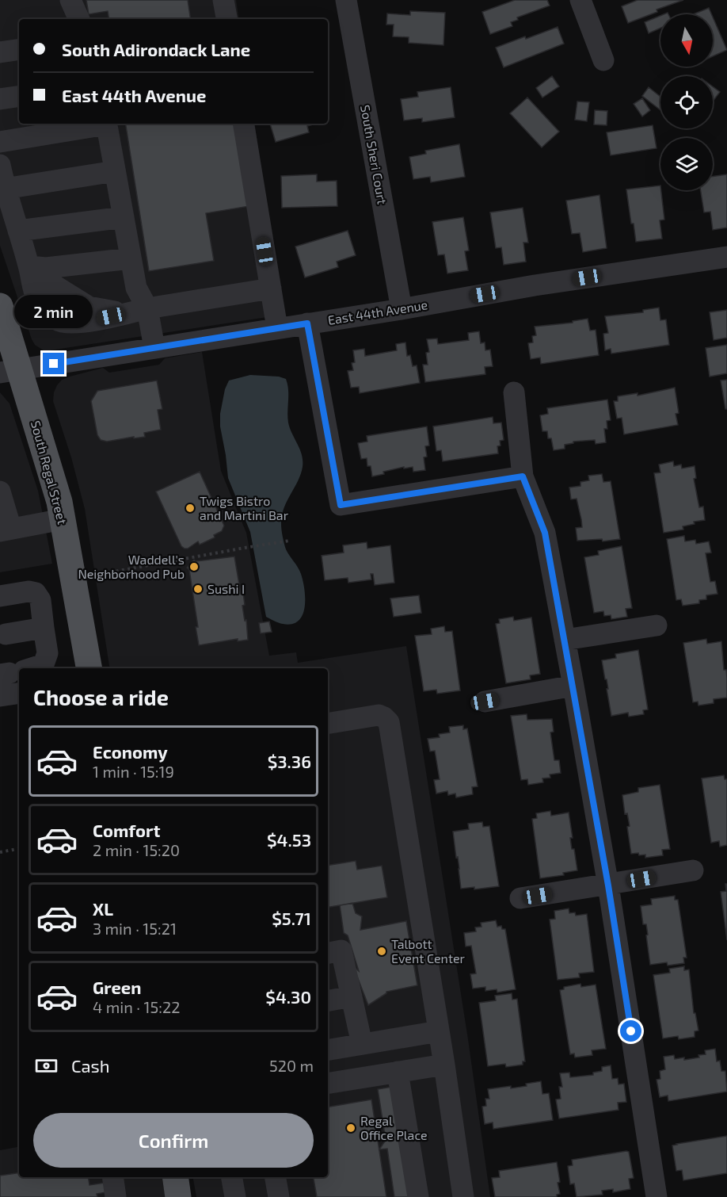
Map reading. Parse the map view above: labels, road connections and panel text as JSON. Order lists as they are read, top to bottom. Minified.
{"streets":{"main road":["South Regal Street"],"street":["South Sheri Court","East 44th Avenue"]},"crossings":[["South Sheri Court","East 44th Avenue"],["East 44th Avenue","South Regal Street"]],"places":["Twigs Bistro and Martini Bar","Waddell's Neighborhood Pub","Sushi I","Talbott Event Center","Regal Office Place"],"north":"bottom","page":{"banner":["South Adirondack Lane","East 44th Avenue"],"bubble":"2 min","heading":"Choose a ride","list":[{"name":"Economy","note":"1 min · 15:19","value":"$3.36"},{"name":"Comfort","note":"2 min · 15:20","value":"$4.53"},{"name":"XL","note":"3 min · 15:21","value":"$5.71"},{"name":"Green","note":"4 min · 15:22","value":"$4.30"}],"pay":["Cash","520 m"],"buttons":"Confirm"}}
